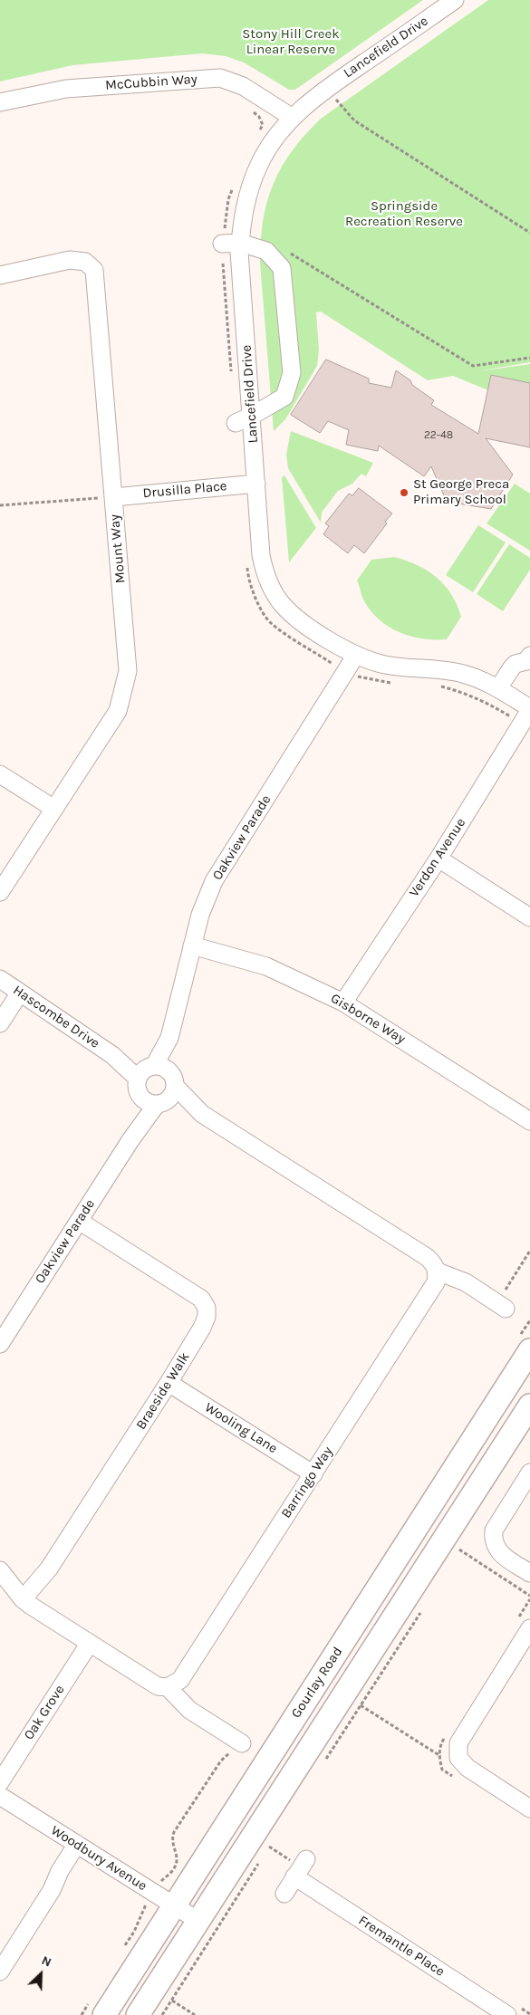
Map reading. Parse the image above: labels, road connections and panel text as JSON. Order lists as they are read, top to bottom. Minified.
{"streets":{"main road":["Gourlay Road"],"street":["Lancefield Drive","McCubbin Way","Drusilla Place","Mount Way","Oakview Parade","Verdon Avenue","Hascombe Drive","Gisborne Way","Braeside Walk","Wooling Lane","Barringo Way","Oak Grove","Woodbury Avenue","Fremantle Place"]},"crossings":[["Lancefield Drive","McCubbin Way"],["Lancefield Drive","Drusilla Place"],["Lancefield Drive","Oakview Parade"],["Lancefield Drive","Verdon Avenue"],["Drusilla Place","Mount Way"],["Oakview Parade","Hascombe Drive"],["Oakview Parade","Gisborne Way"],["Oakview Parade","Braeside Walk"],["Verdon Avenue","Gisborne Way"],["Braeside Walk","Wooling Lane"],["Wooling Lane","Barringo Way"],["Gourlay Road","Woodbury Avenue"]],"parks":["Stony Hill Creek Linear Reserve","Springside Recreation Reserve"],"places":["St George Preca Primary School"],"house_numbers":["22-48"],"north":"top right"}
